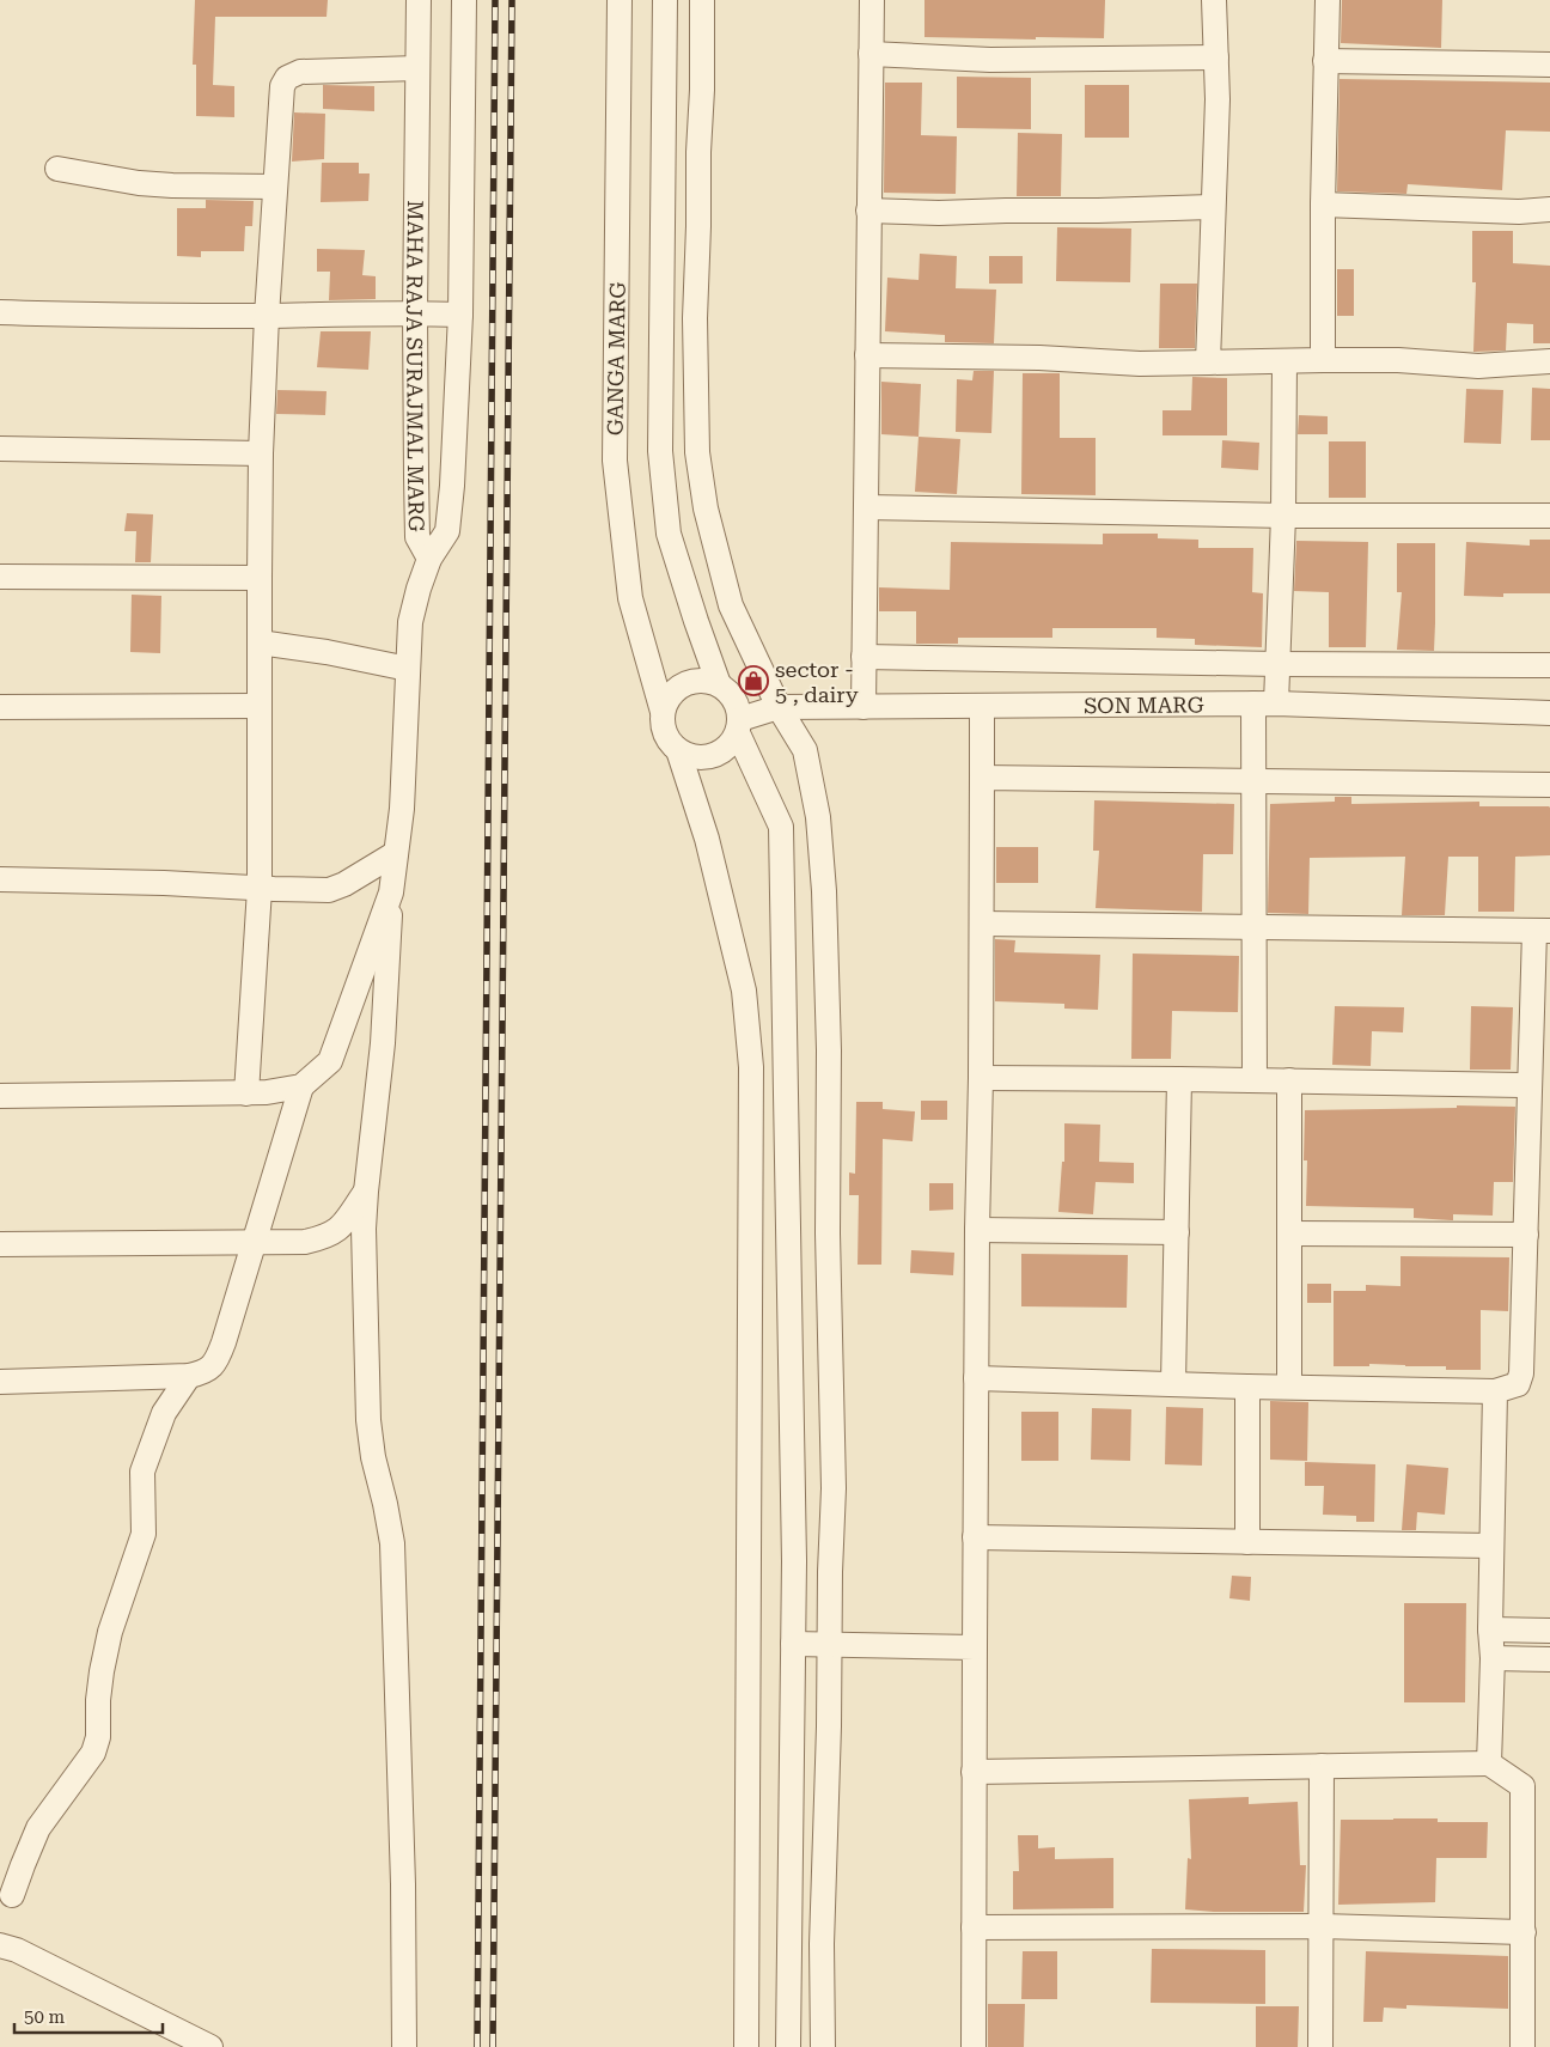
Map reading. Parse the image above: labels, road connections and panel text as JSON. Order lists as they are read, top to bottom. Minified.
{"streets":{"street":["GANGA MARG","MAHA RAJA SURAJMAL MARG","SON MARG"]},"crossings":[["GANGA MARG","SON MARG"]],"places":{"shop":["sector - 5 , dairy"]},"scale_bar":"50 m"}
